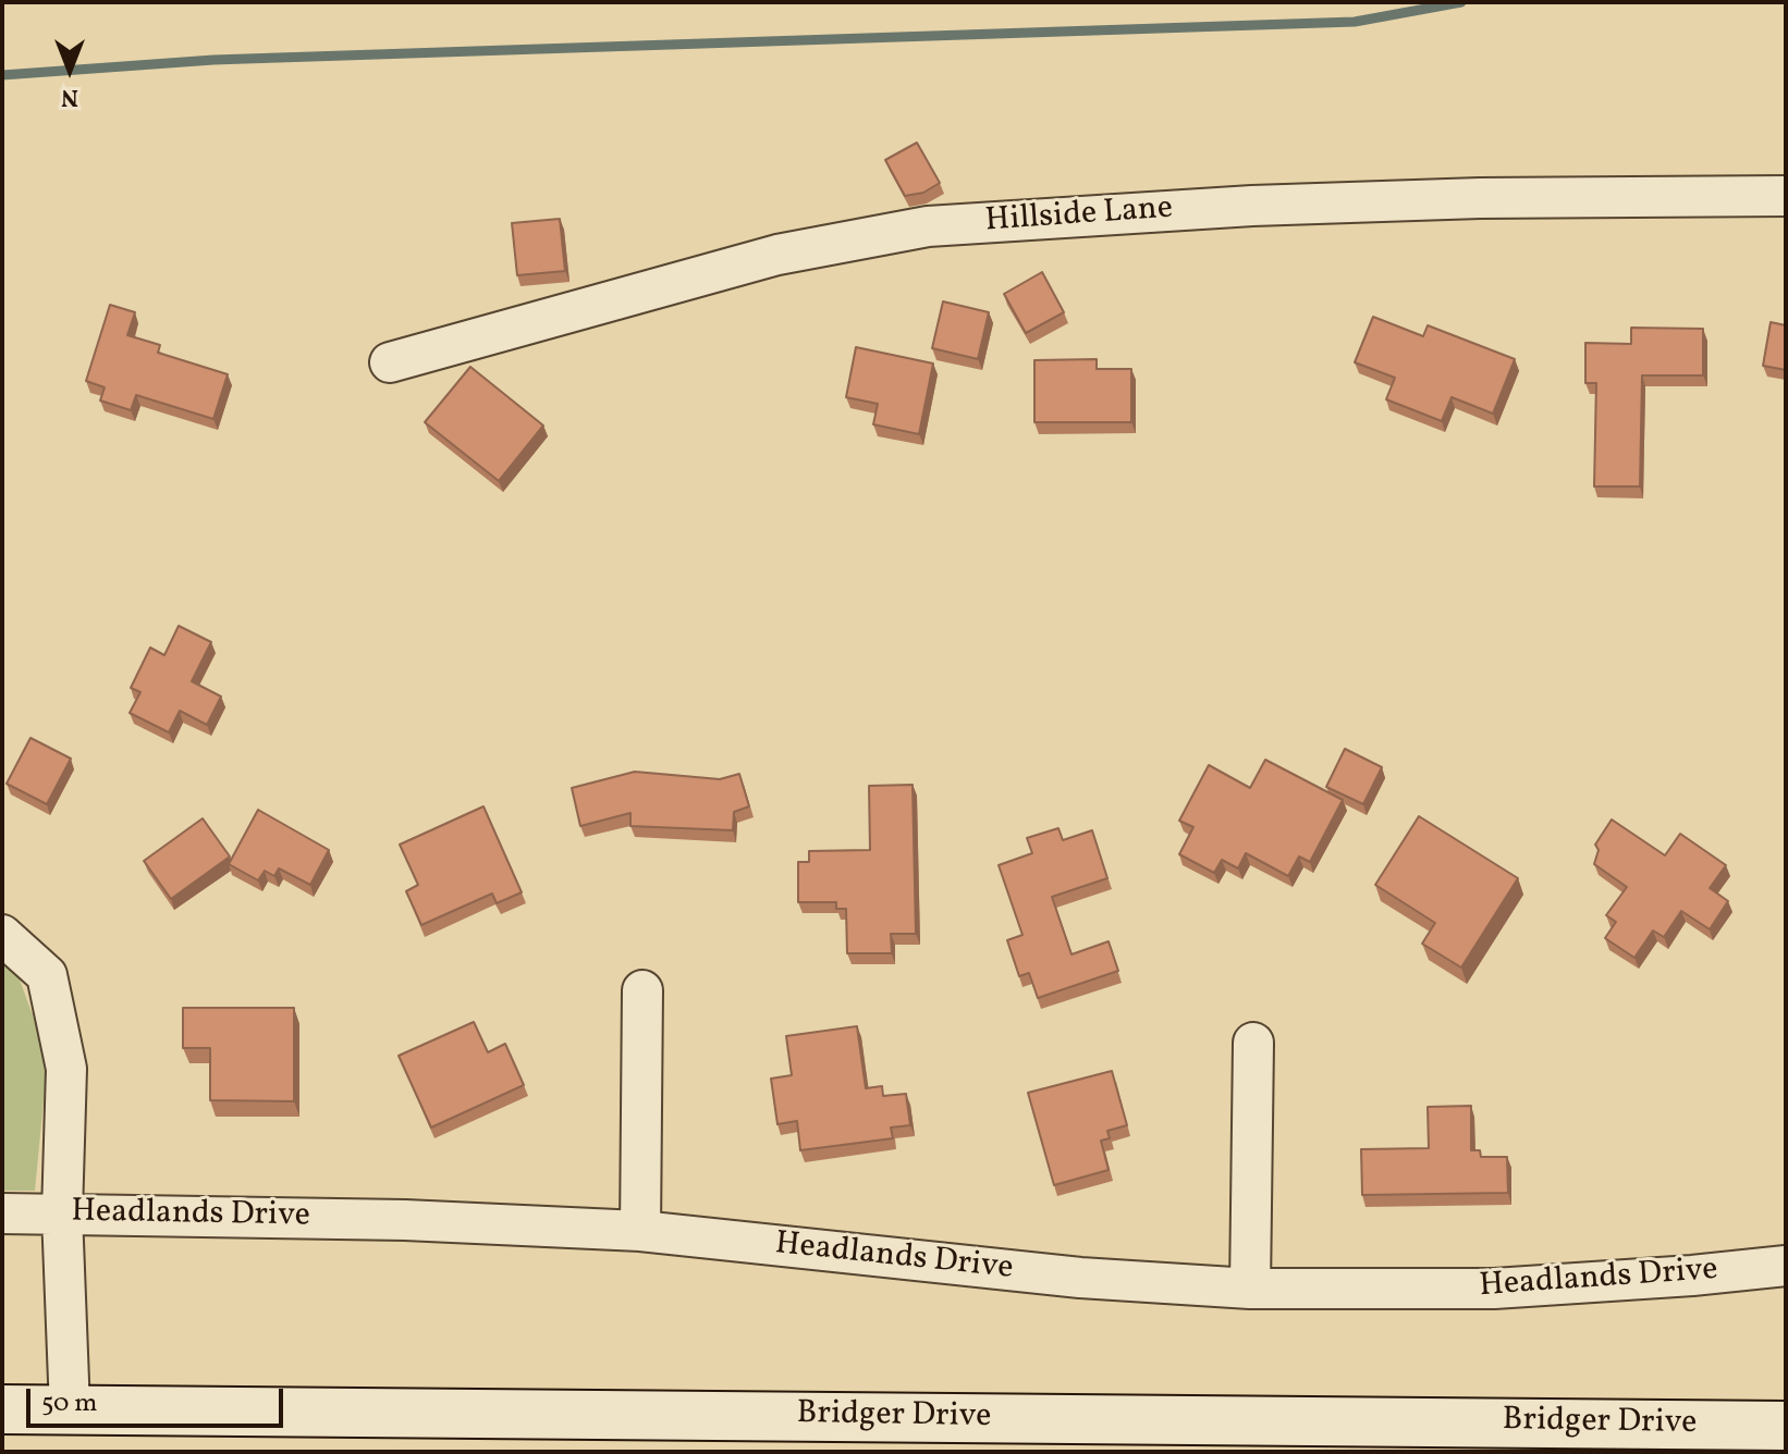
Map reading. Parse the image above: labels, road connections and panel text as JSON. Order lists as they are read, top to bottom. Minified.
{"streets":{"main road":["Bridger Drive"],"street":["Hillside Lane","Headlands Drive"]},"scale_bar":"50 m","north":"bottom"}
